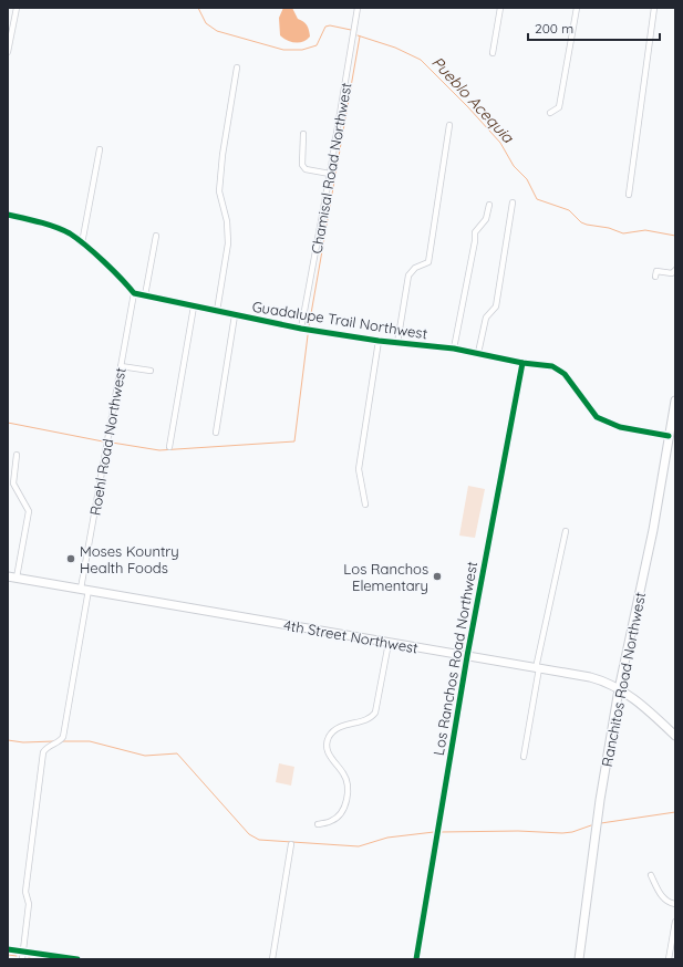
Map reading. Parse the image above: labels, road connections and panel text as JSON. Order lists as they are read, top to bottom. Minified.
{"streets":{"main road":["4th Street Northwest","Ranchitos Road Northwest"],"street":["Chamisal Road Northwest","Guadalupe Trail Northwest","Roehl Road Northwest","Los Ranchos Road Northwest"]},"crossings":[["Chamisal Road Northwest","Guadalupe Trail Northwest"],["Guadalupe Trail Northwest","Roehl Road Northwest"],["Guadalupe Trail Northwest","Los Ranchos Road Northwest"],["Guadalupe Trail Northwest","Ranchitos Road Northwest"],["Roehl Road Northwest","4th Street Northwest"],["4th Street Northwest","Los Ranchos Road Northwest"],["4th Street Northwest","Ranchitos Road Northwest"]],"water":["Pueblo Acequia"],"places":["Moses Kountry Health Foods","Los Ranchos Elementary"],"scale_bar":"200 m"}
